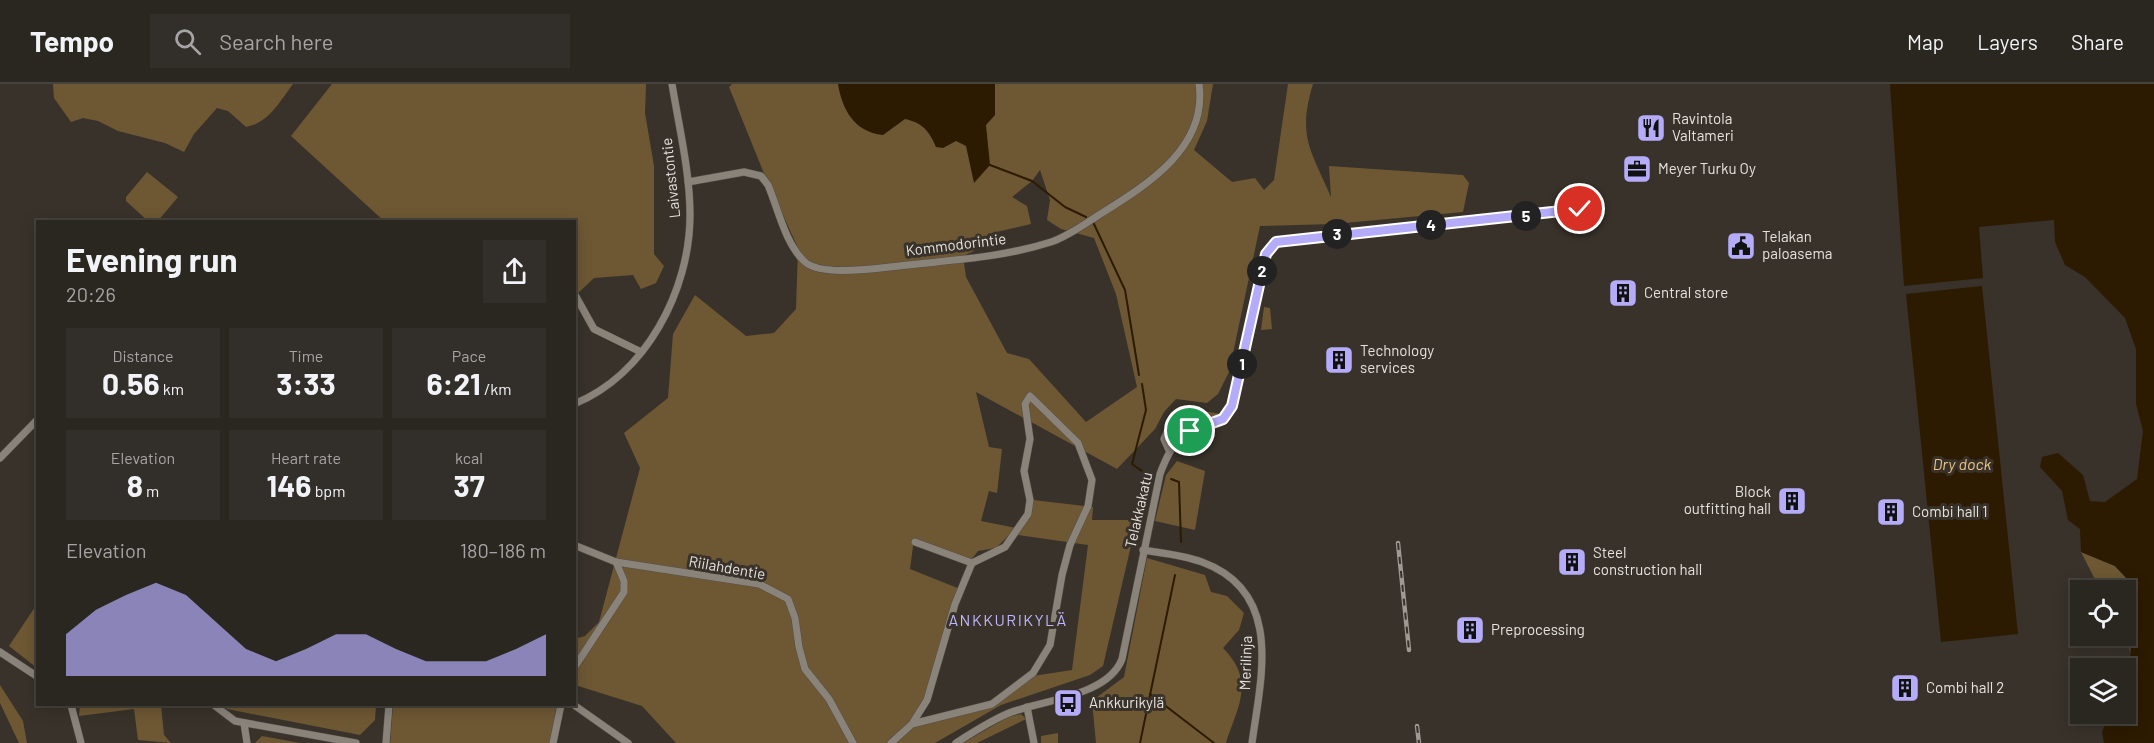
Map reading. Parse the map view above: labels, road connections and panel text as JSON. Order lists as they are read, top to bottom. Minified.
{"streets":{"street":["Laivastontie","Kommodorintie","Telakkakatu","Riilahdentie","Merilinja"]},"crossings":[["Laivastontie","Kommodorintie"],["Telakkakatu","Merilinja"]],"districts":["ANKKURIKYLÄ"],"water":["Dry dock"],"places":{"restaurant":["Ravintola Valtameri"],"office":["Meyer Turku Oy"],"public building":["Telakan paloasema"],"building":["Central store","Technology services","Block outfitting hall","Combi hall 1","Steel construction hall","Preprocessing","Combi hall 2"],"bus stop":["Ankkurikylä"]},"page":{"header":"Tempo","search":"Search here","nav":["Map","Layers","Share"],"pins":["5","4","3","2","1"],"heading":["Evening run","20:26"],"stats":[["Distance","0.56 km"],["Time","3:33"],["Pace","6:21 /km"],["Elevation","8 m"],["Heart rate","146 bpm"],["kcal","37"]],"chart":["Elevation","180–186 m"]}}
